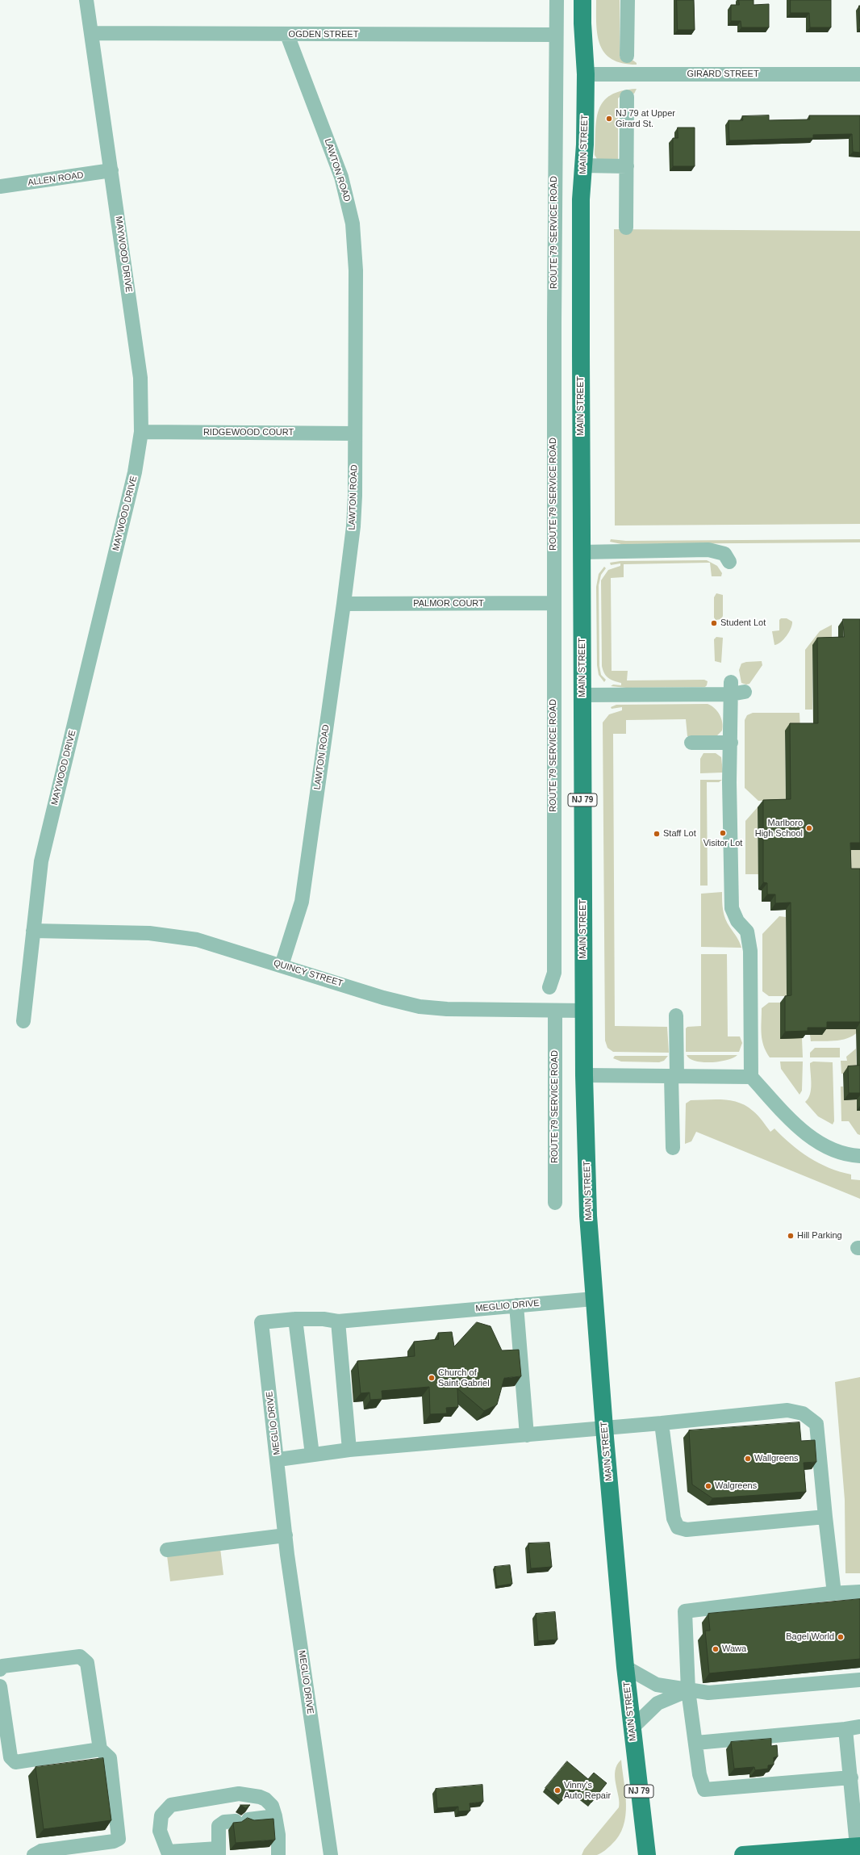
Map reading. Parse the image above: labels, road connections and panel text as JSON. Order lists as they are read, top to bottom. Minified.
{"streets":{"main road":["MAIN STREET","NJ 79"],"street":["OGDEN STREET","GIRARD STREET","LAWTON ROAD","ALLEN ROAD","ROUTE 79 SERVICE ROAD","MAYWOOD DRIVE","RIDGEWOOD COURT","PALMOR COURT","QUINCY STREET","MEGLIO DRIVE"]},"crossings":[["OGDEN STREET","LAWTON ROAD"],["OGDEN STREET","ROUTE 79 SERVICE ROAD"],["OGDEN STREET","MAYWOOD DRIVE"],["GIRARD STREET","MAIN STREET"],["MAIN STREET","QUINCY STREET"],["MAIN STREET","MEGLIO DRIVE"],["LAWTON ROAD","RIDGEWOOD COURT"],["LAWTON ROAD","PALMOR COURT"],["LAWTON ROAD","QUINCY STREET"],["ALLEN ROAD","MAYWOOD DRIVE"],["ROUTE 79 SERVICE ROAD","PALMOR COURT"],["ROUTE 79 SERVICE ROAD","QUINCY STREET"],["MAYWOOD DRIVE","RIDGEWOOD COURT"],["MAYWOOD DRIVE","QUINCY STREET"]],"places":["NJ 79 at Upper Girard St.","Student Lot","Marlboro High School","Visitor Lot","Staff Lot","Hill Parking","Church of Saint Gabriel","Wallgreens","Walgreens","Bagel World","Wawa","Vinny's Auto Repair"]}
